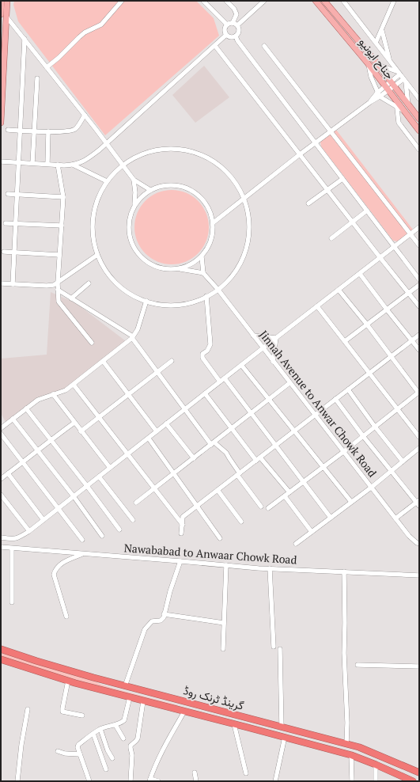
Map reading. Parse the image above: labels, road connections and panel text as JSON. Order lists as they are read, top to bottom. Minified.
{"streets":{"highway":["گرینڈ ٹرنک روڈ"],"main road":["جناح ایونیو"],"street":["Jinnah Avenue to Anwar Chowk Road","Nawababad to Anwaar Chowk Road"]}}
